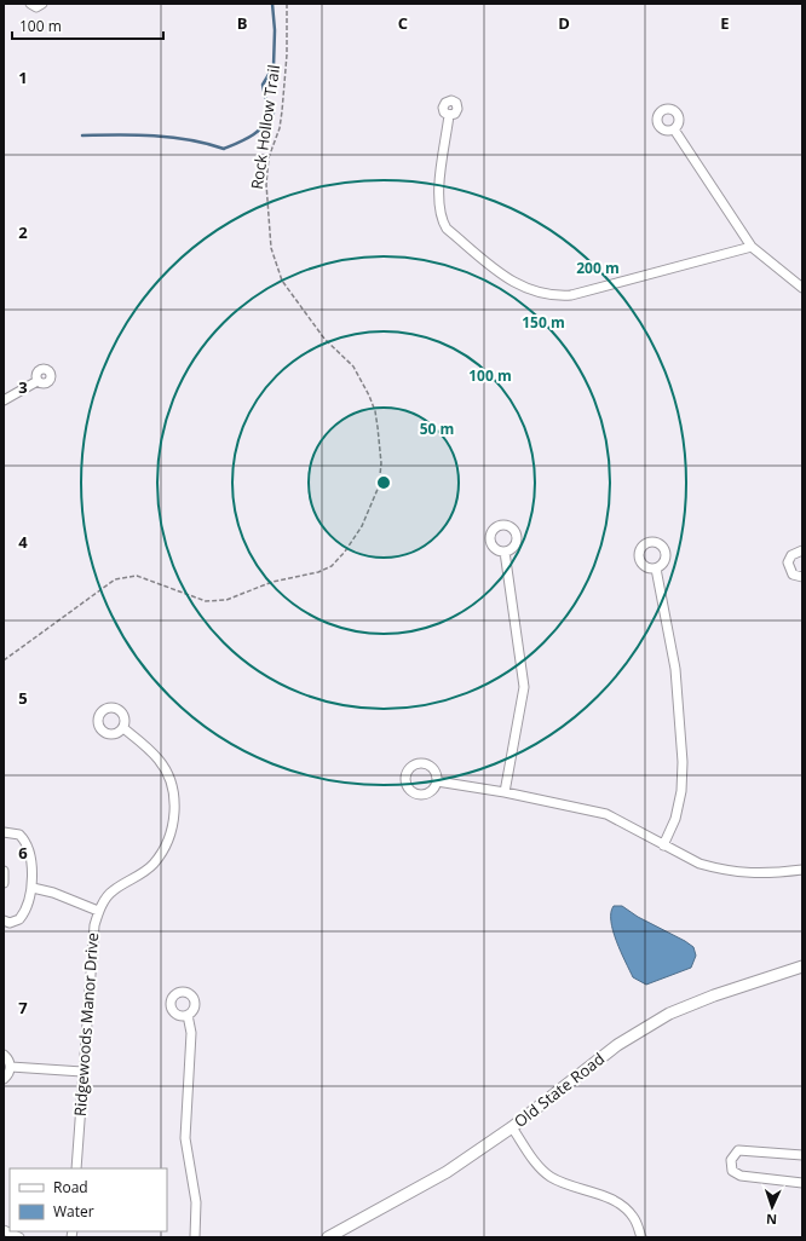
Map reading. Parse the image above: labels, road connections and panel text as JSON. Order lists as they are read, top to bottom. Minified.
{"streets":{"street":["Ridgewoods Manor Drive","Old State Road"],"path":["Rock Hollow Trail"]},"legend":["Road","Water"],"scale_bar":"100 m","north":"bottom","grid":{"columns":["B","C","D","E"],"rows":["1","2","3","4","5","6","7"]},"rings":["200 m","150 m","100 m","50 m"]}
